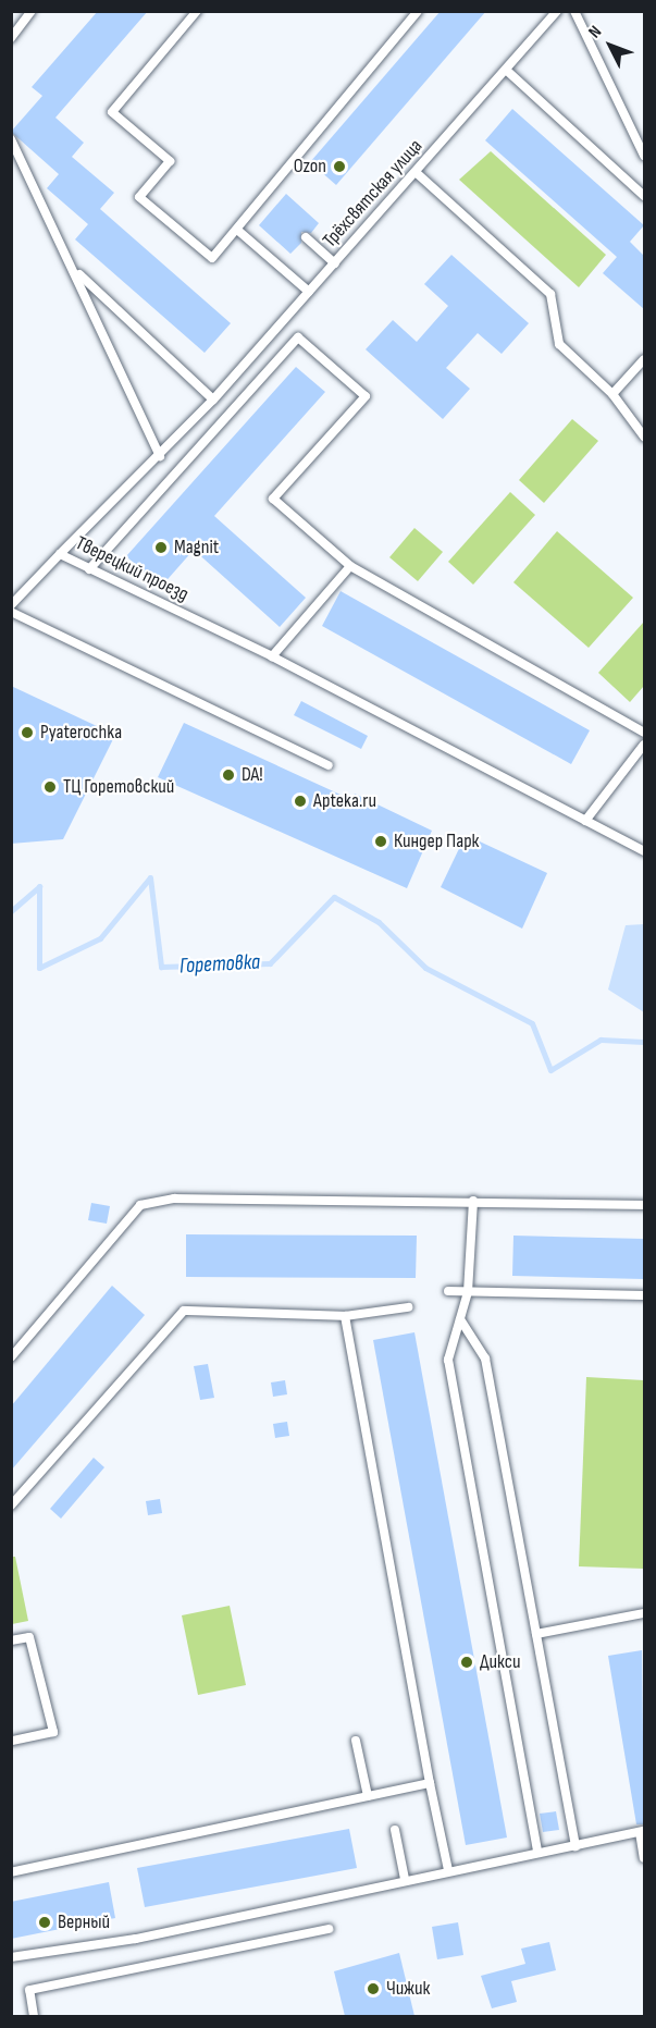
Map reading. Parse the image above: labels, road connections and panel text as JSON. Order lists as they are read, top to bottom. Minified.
{"streets":{"lane":["Трёхсвятская улица","Тверецкий проезд"]},"crossings":[["Трёхсвятская улица","Тверецкий проезд"]],"water":["Горетовка"],"places":["Ozon","Magnit","Pyaterochka","DA!","ТЦ Горетовский","Apteka.ru","Киндер Парк","Дикси","Верный","Чижик"],"north":"top left"}
